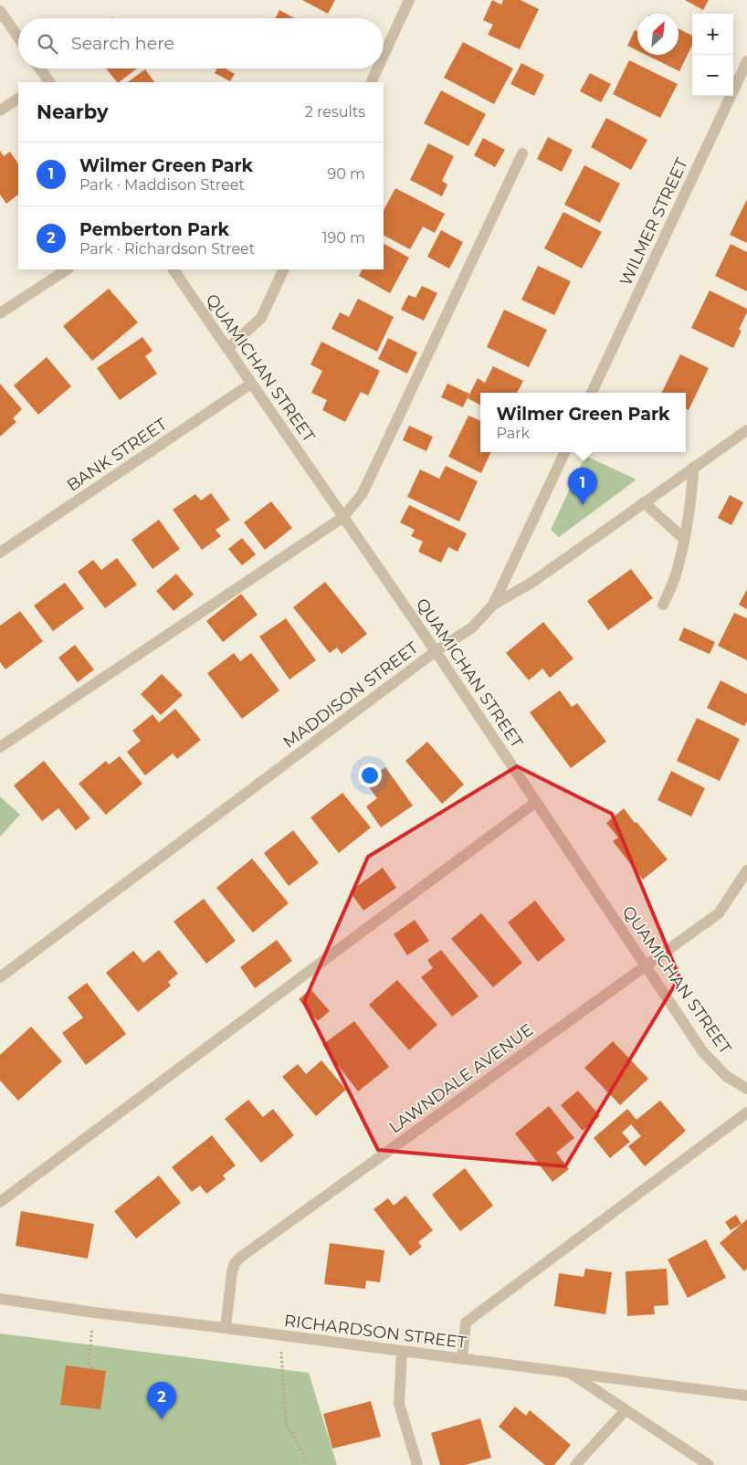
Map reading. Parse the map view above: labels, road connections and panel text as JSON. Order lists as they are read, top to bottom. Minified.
{"streets":{"street":["WILMER STREET","QUAMICHAN STREET","BANK STREET","MADDISON STREET","LAWNDALE AVENUE","RICHARDSON STREET"]},"crossings":[["QUAMICHAN STREET","BANK STREET"],["QUAMICHAN STREET","MADDISON STREET"],["QUAMICHAN STREET","LAWNDALE AVENUE"],["LAWNDALE AVENUE","RICHARDSON STREET"]],"north":"top right","page":{"map_buttons":["+","−"],"search":"Search here","heading":["Nearby","2 results"],"list":[{"mark":"1","name":"Wilmer Green Park","note":"Park · Maddison Street","value":"90 m"},{"mark":"2","name":"Pemberton Park","note":"Park · Richardson Street","value":"190 m"}],"popup":["Wilmer Green Park","Park"],"pins":["1","2"]}}
